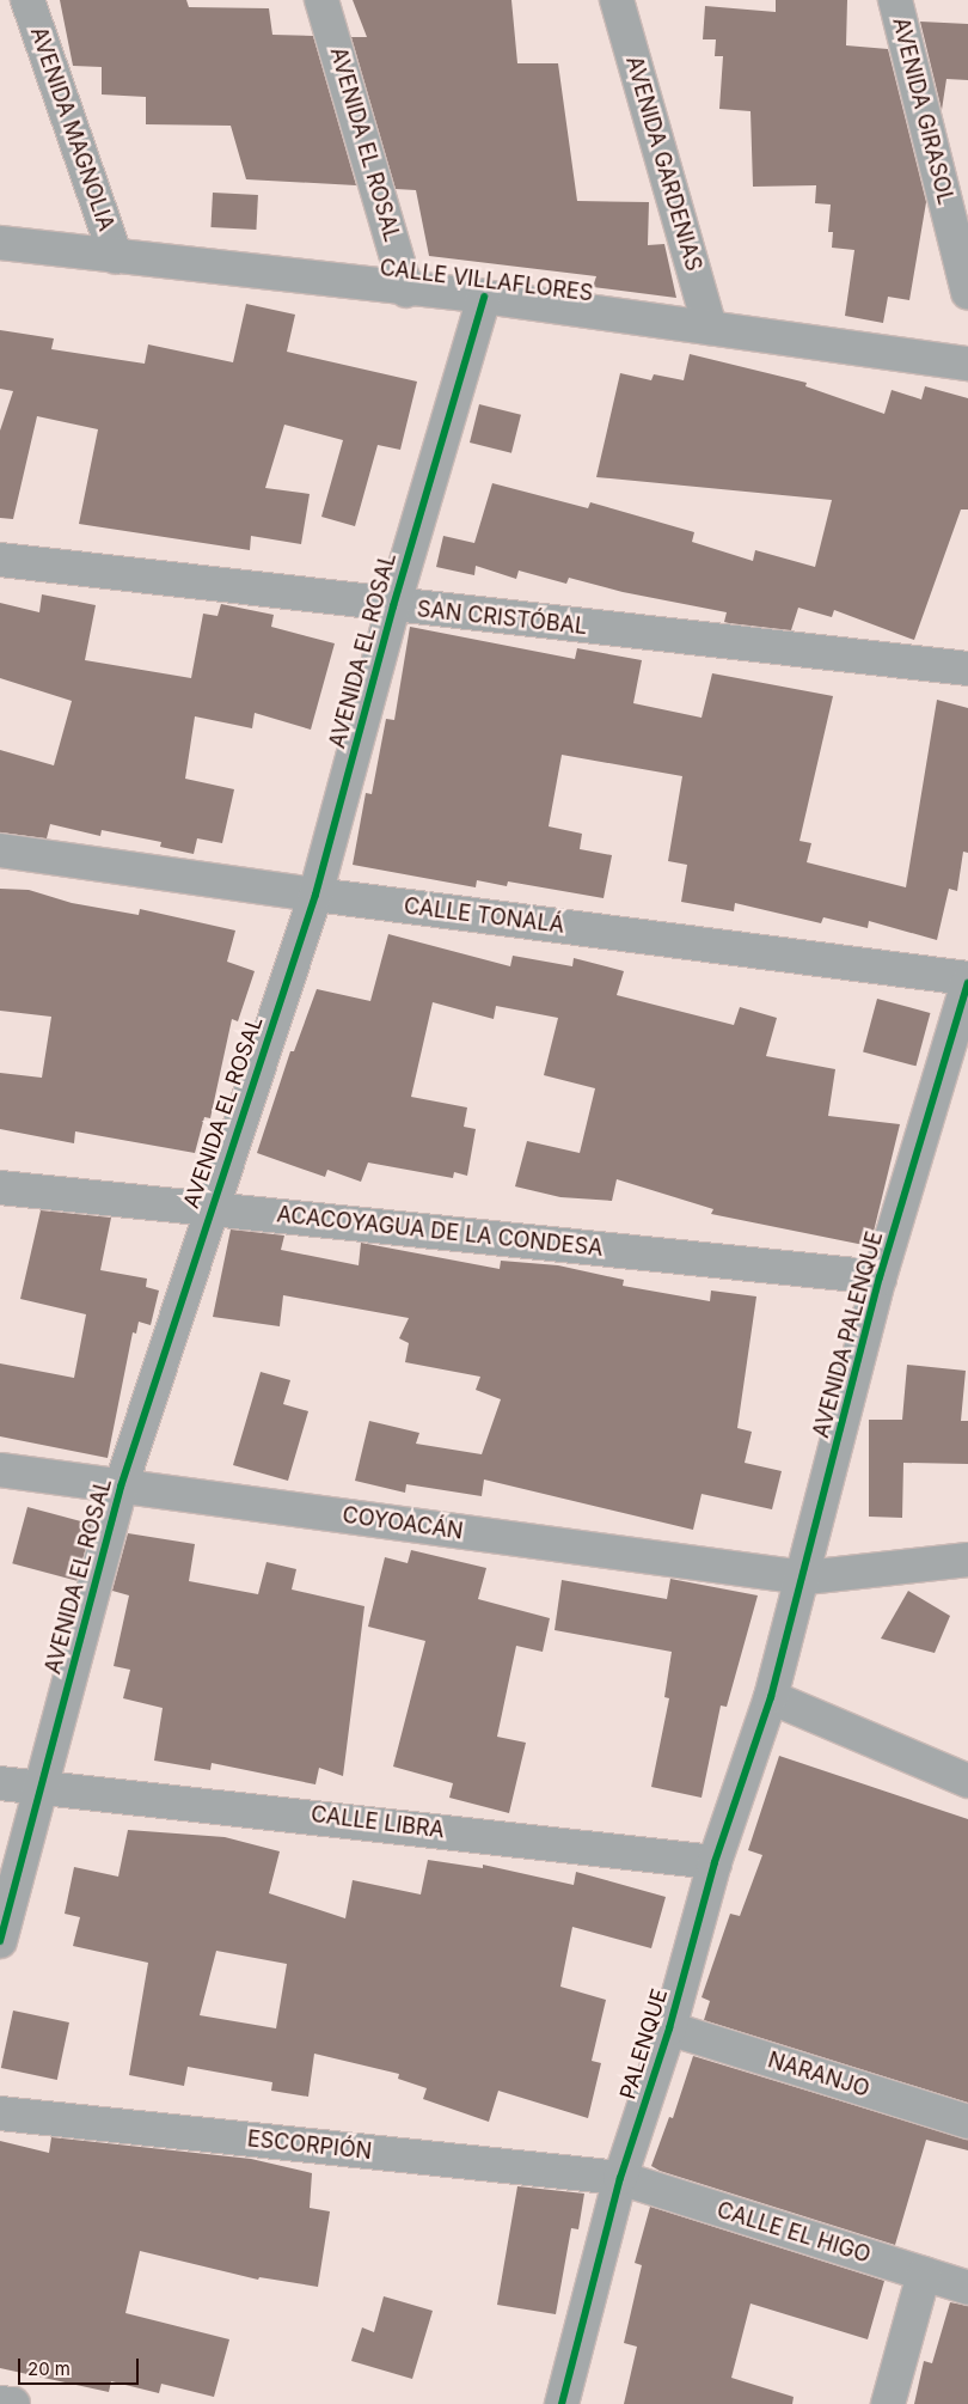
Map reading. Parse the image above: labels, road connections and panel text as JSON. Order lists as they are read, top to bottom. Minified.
{"streets":{"street":["AVENIDA GIRASOL","AVENIDA MAGNOLIA","AVENIDA EL ROSAL","AVENIDA GARDENIAS","CALLE VILLAFLORES","SAN CRISTÓBAL","CALLE TONALÁ","ACACOYAGUA DE LA CONDESA","AVENIDA PALENQUE","COYOACÁN","CALLE LIBRA","PALENQUE","NARANJO","ESCORPIÓN","CALLE EL HIGO"]},"crossings":[["AVENIDA MAGNOLIA","CALLE VILLAFLORES"],["AVENIDA EL ROSAL","CALLE VILLAFLORES"],["AVENIDA EL ROSAL","SAN CRISTÓBAL"],["AVENIDA EL ROSAL","CALLE TONALÁ"],["AVENIDA EL ROSAL","ACACOYAGUA DE LA CONDESA"],["AVENIDA EL ROSAL","COYOACÁN"],["AVENIDA EL ROSAL","CALLE LIBRA"],["AVENIDA GARDENIAS","CALLE VILLAFLORES"],["ACACOYAGUA DE LA CONDESA","AVENIDA PALENQUE"],["AVENIDA PALENQUE","COYOACÁN"],["AVENIDA PALENQUE","PALENQUE"],["CALLE LIBRA","PALENQUE"],["PALENQUE","NARANJO"],["PALENQUE","ESCORPIÓN"],["PALENQUE","CALLE EL HIGO"],["ESCORPIÓN","CALLE EL HIGO"]],"scale_bar":"20 m"}
